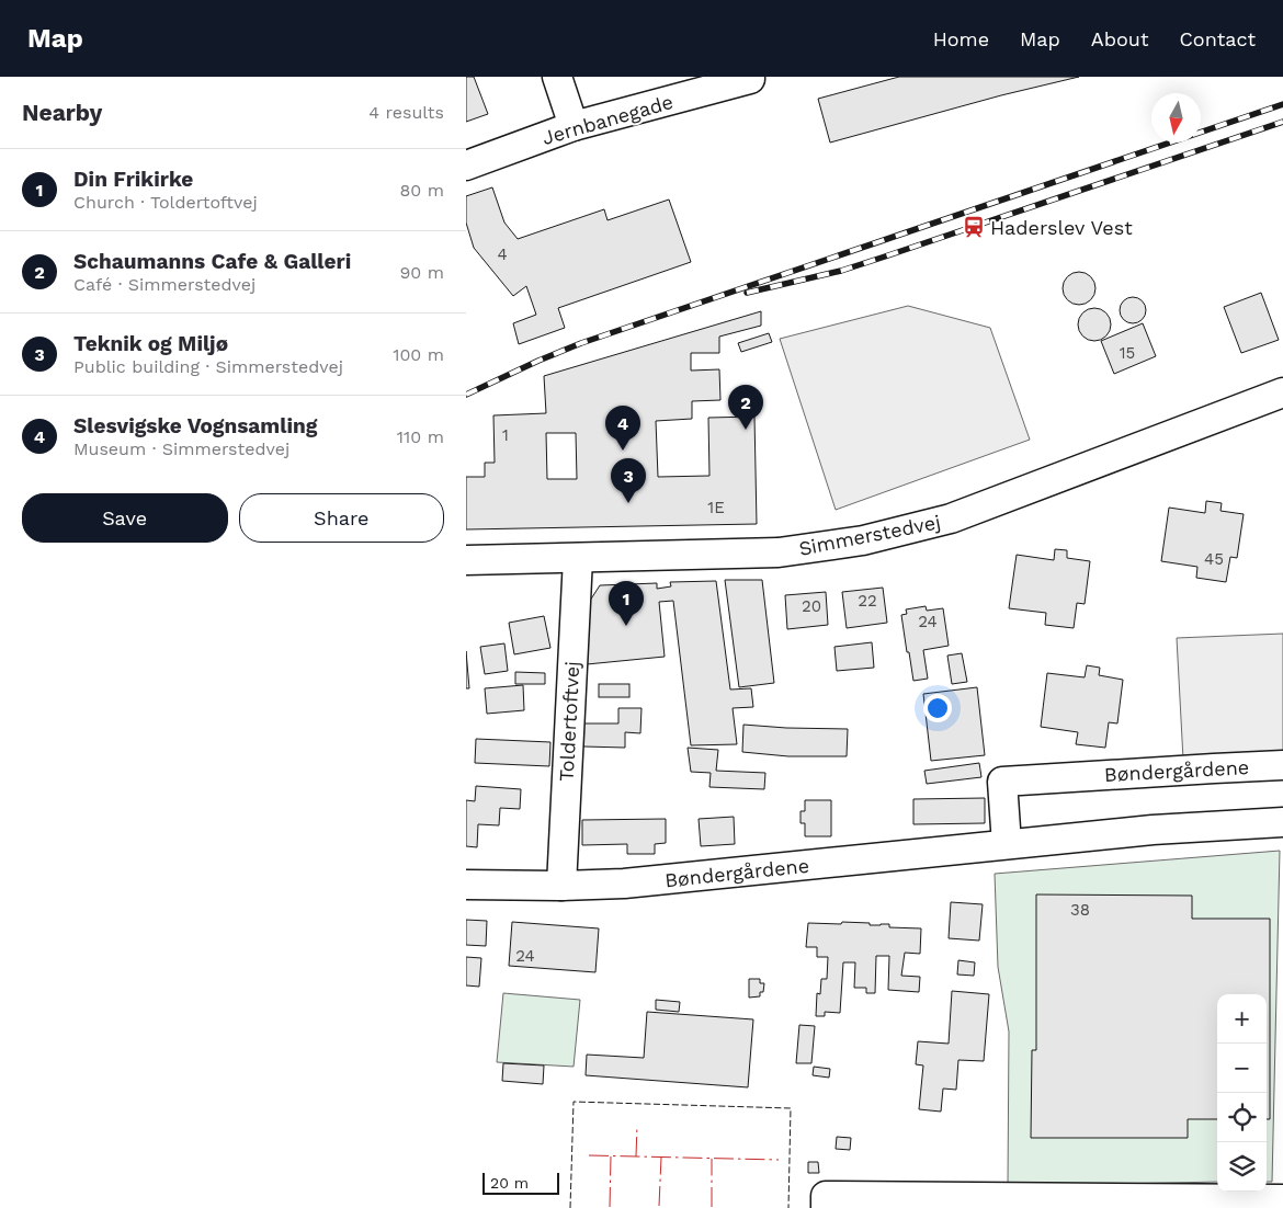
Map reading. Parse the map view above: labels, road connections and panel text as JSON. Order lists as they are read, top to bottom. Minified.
{"streets":{"street":["Jernbanegade","Simmerstedvej","Toldertoftvej","Bøndergårdene"]},"crossings":[["Simmerstedvej","Toldertoftvej"],["Toldertoftvej","Bøndergårdene"]],"places":{"station":["Haderslev Vest"]},"house_numbers":["4","15","1","1E","45","22","20","24","38","24"],"scale_bar":"20 m","north":"bottom","page":{"header":"Map","nav":["Home","Map","About","Contact"],"heading":["Nearby","4 results"],"list":[{"mark":"1","name":"Din Frikirke","note":"Church · Toldertoftvej","value":"80 m"},{"mark":"2","name":"Schaumanns Cafe & Galleri","note":"Café · Simmerstedvej","value":"90 m"},{"mark":"3","name":"Teknik og Miljø","note":"Public building · Simmerstedvej","value":"100 m"},{"mark":"4","name":"Slesvigske Vognsamling","note":"Museum · Simmerstedvej","value":"110 m"}],"pins":["2","4","3","1"],"buttons":["Save","Share"],"map_buttons":["+","−"],"scale":"20 m"}}
